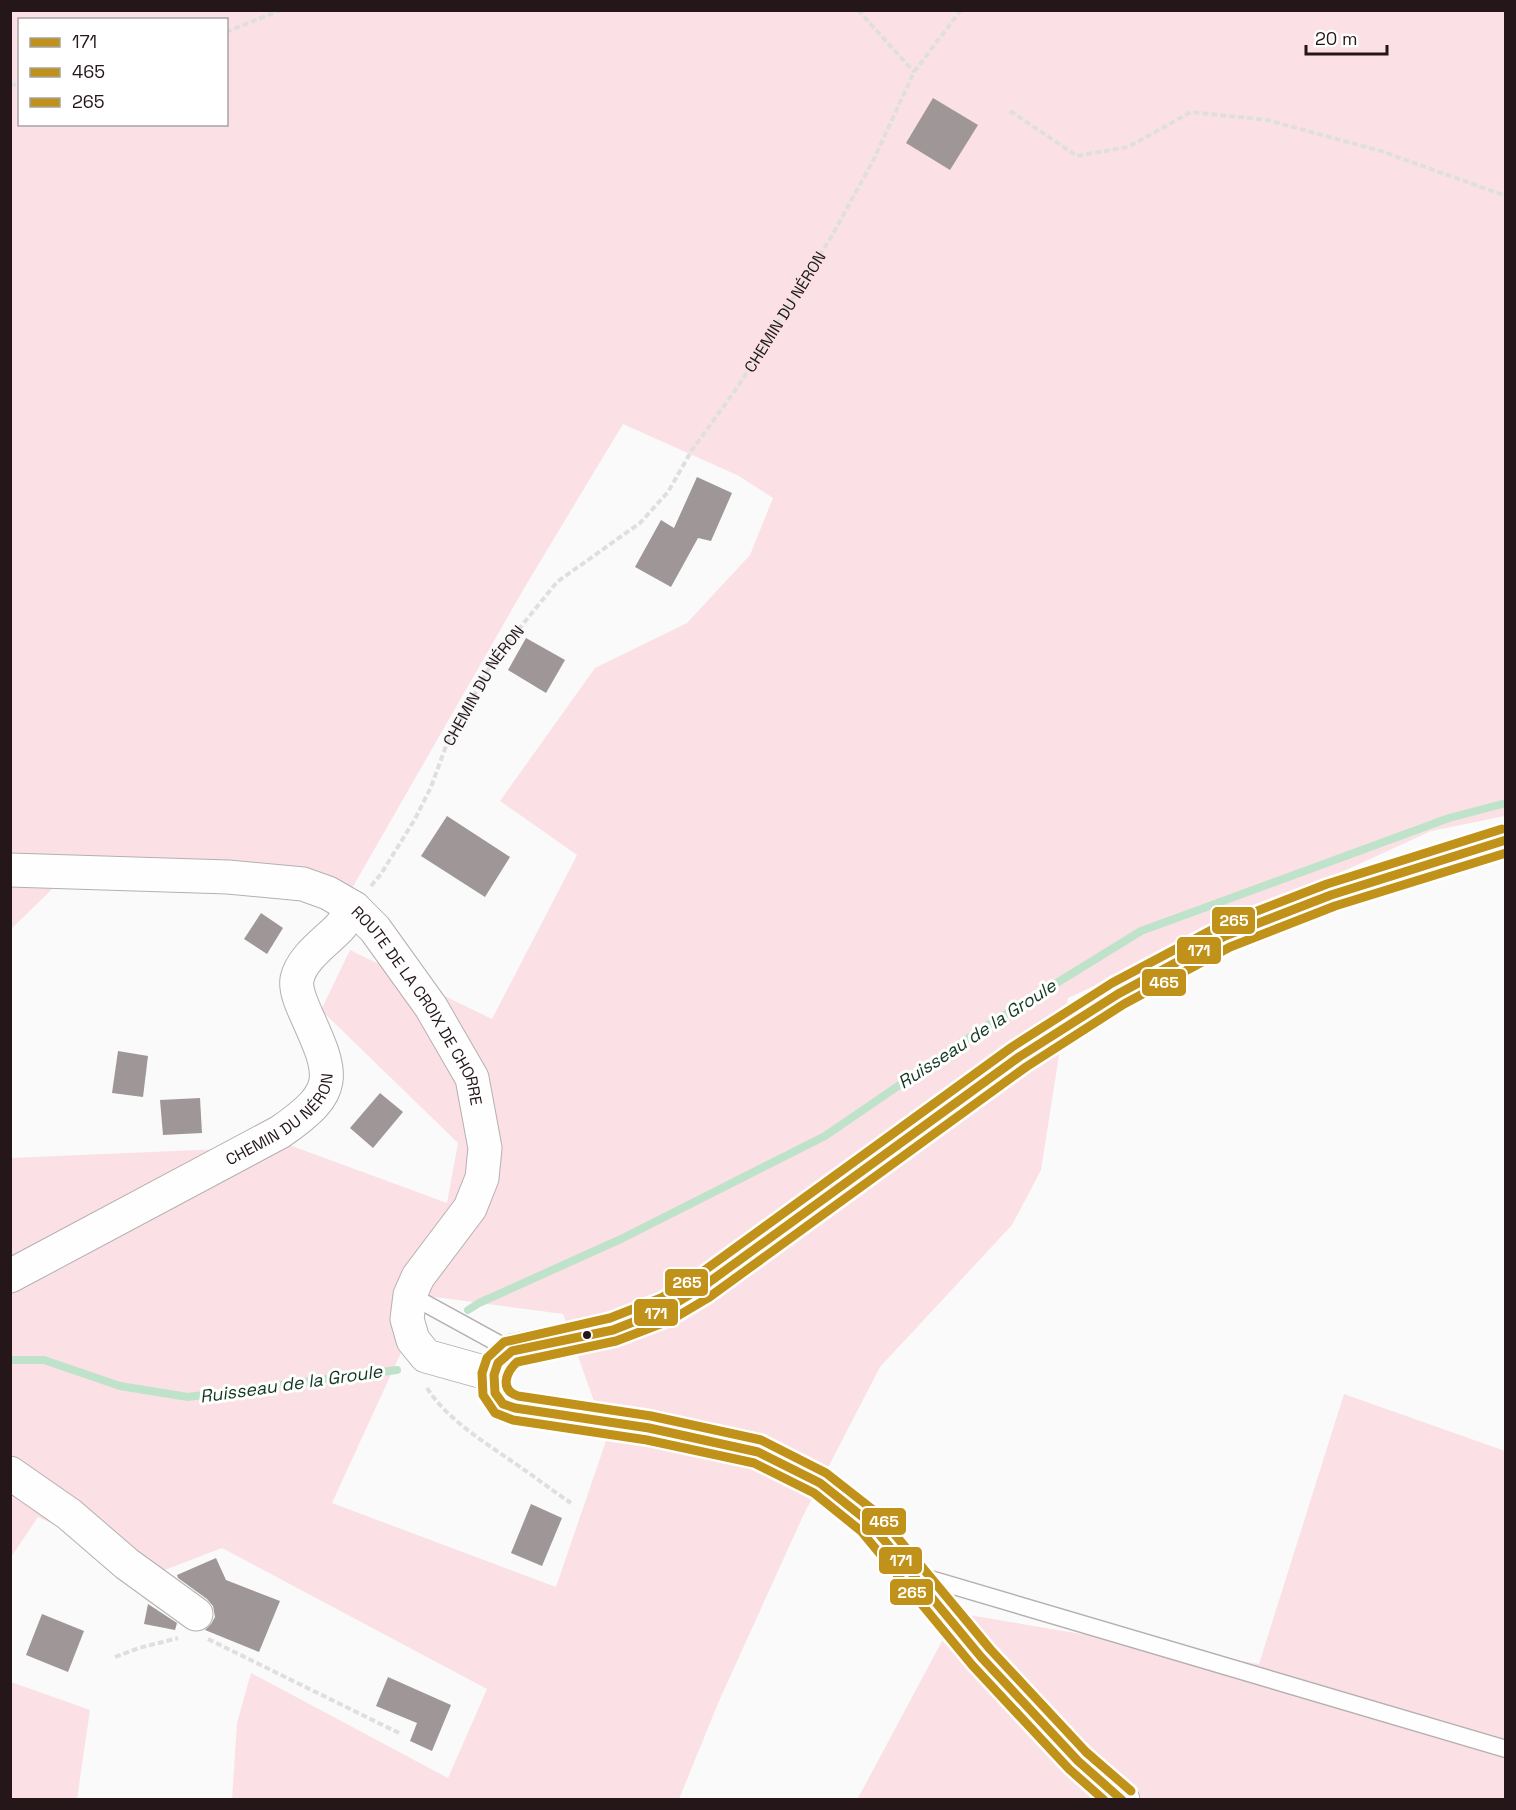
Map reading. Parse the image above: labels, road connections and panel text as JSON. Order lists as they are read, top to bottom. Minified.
{"streets":{"street":["CHEMIN DU NÉRON","ROUTE DE LA CROIX DE CHORRE"]},"crossings":[["CHEMIN DU NÉRON","ROUTE DE LA CROIX DE CHORRE"]],"water":["Ruisseau de la Groule"],"lines":["transit line 265","transit line 171","transit line 465"],"legend":["171","465","265"],"scale_bar":"20 m"}
